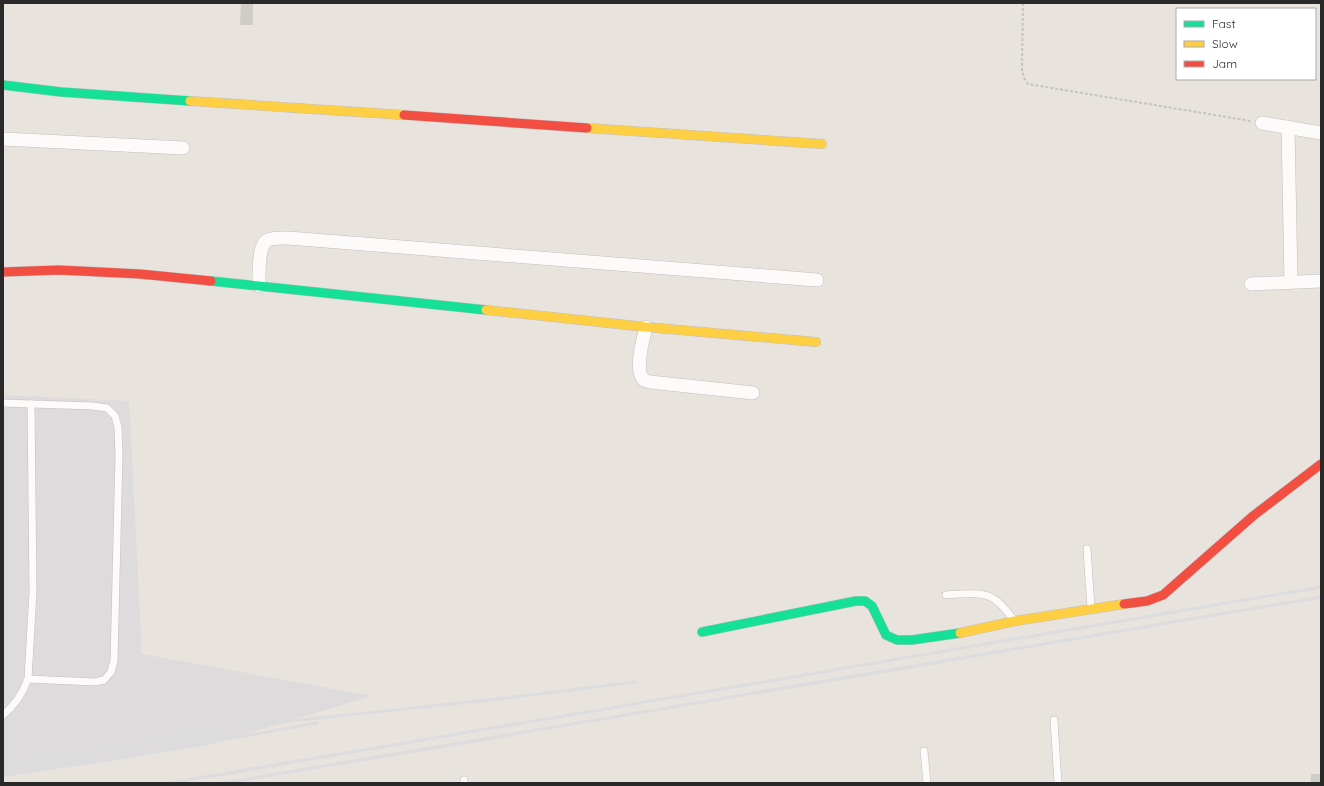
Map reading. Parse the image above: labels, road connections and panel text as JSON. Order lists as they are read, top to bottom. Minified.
{"legend":["Fast","Slow","Jam"]}
